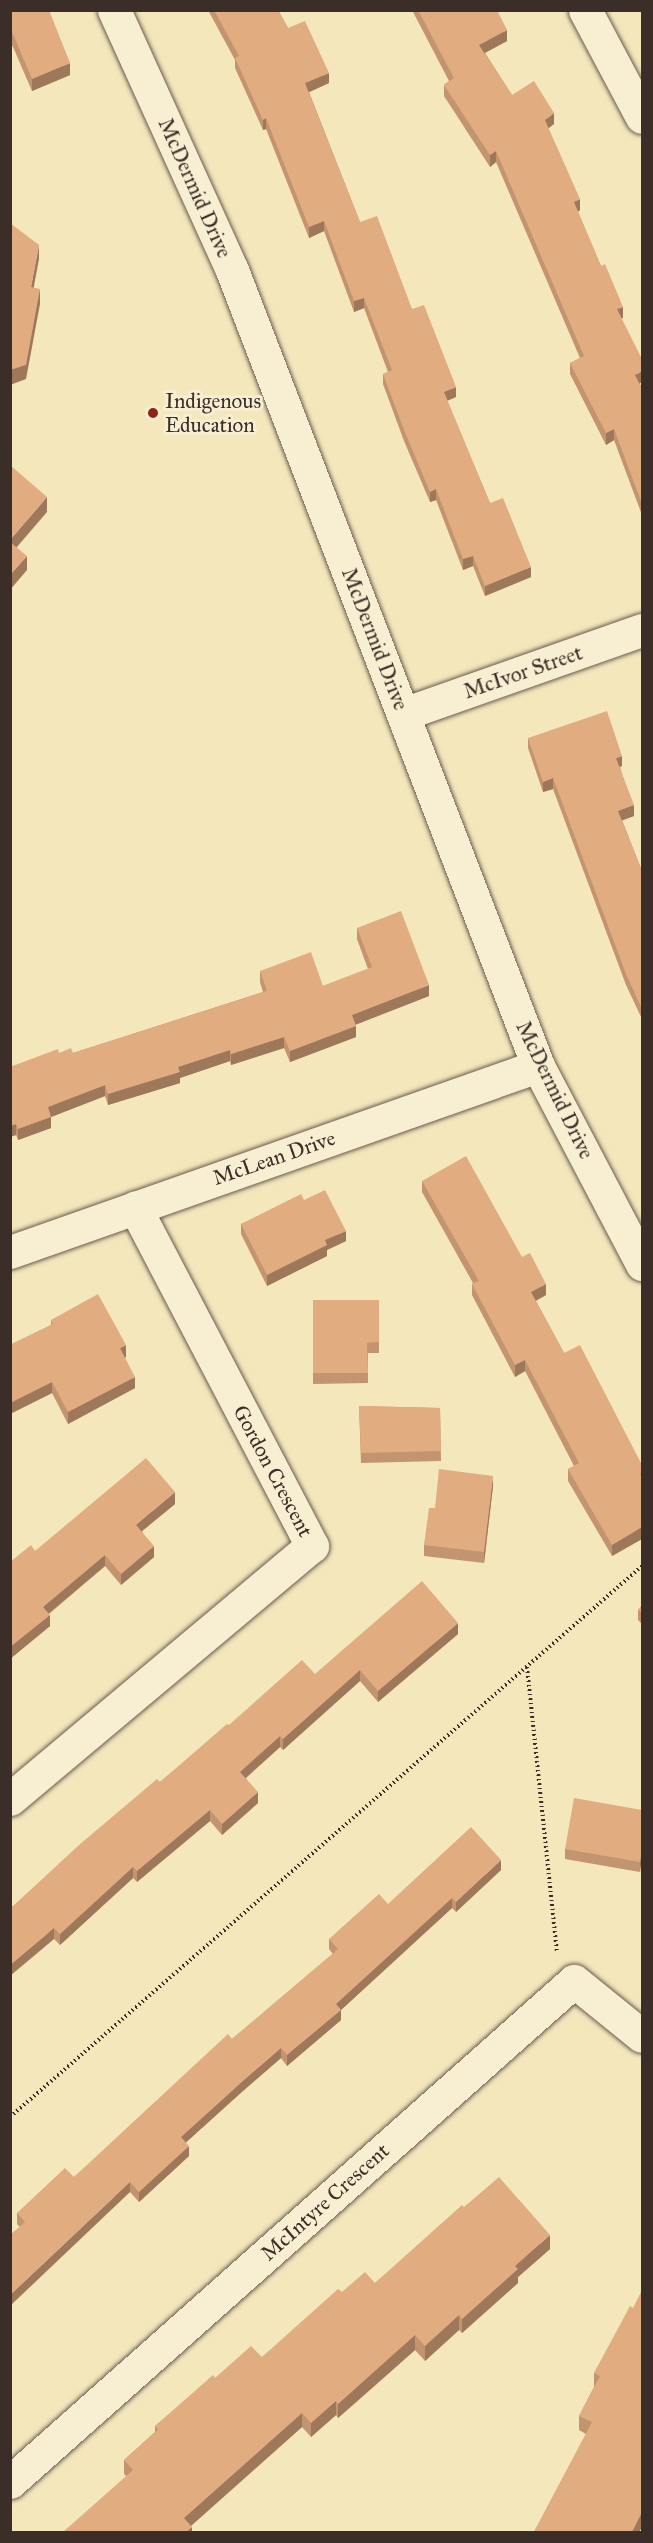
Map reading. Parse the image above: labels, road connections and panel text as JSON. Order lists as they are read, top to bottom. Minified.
{"streets":{"street":["McDermid Drive","McIvor Street","McLean Drive","Gordon Crescent","McIntyre Crescent"]},"crossings":[["McDermid Drive","McIvor Street"],["McDermid Drive","McLean Drive"],["McLean Drive","Gordon Crescent"]],"places":["Indigenous Education"]}
